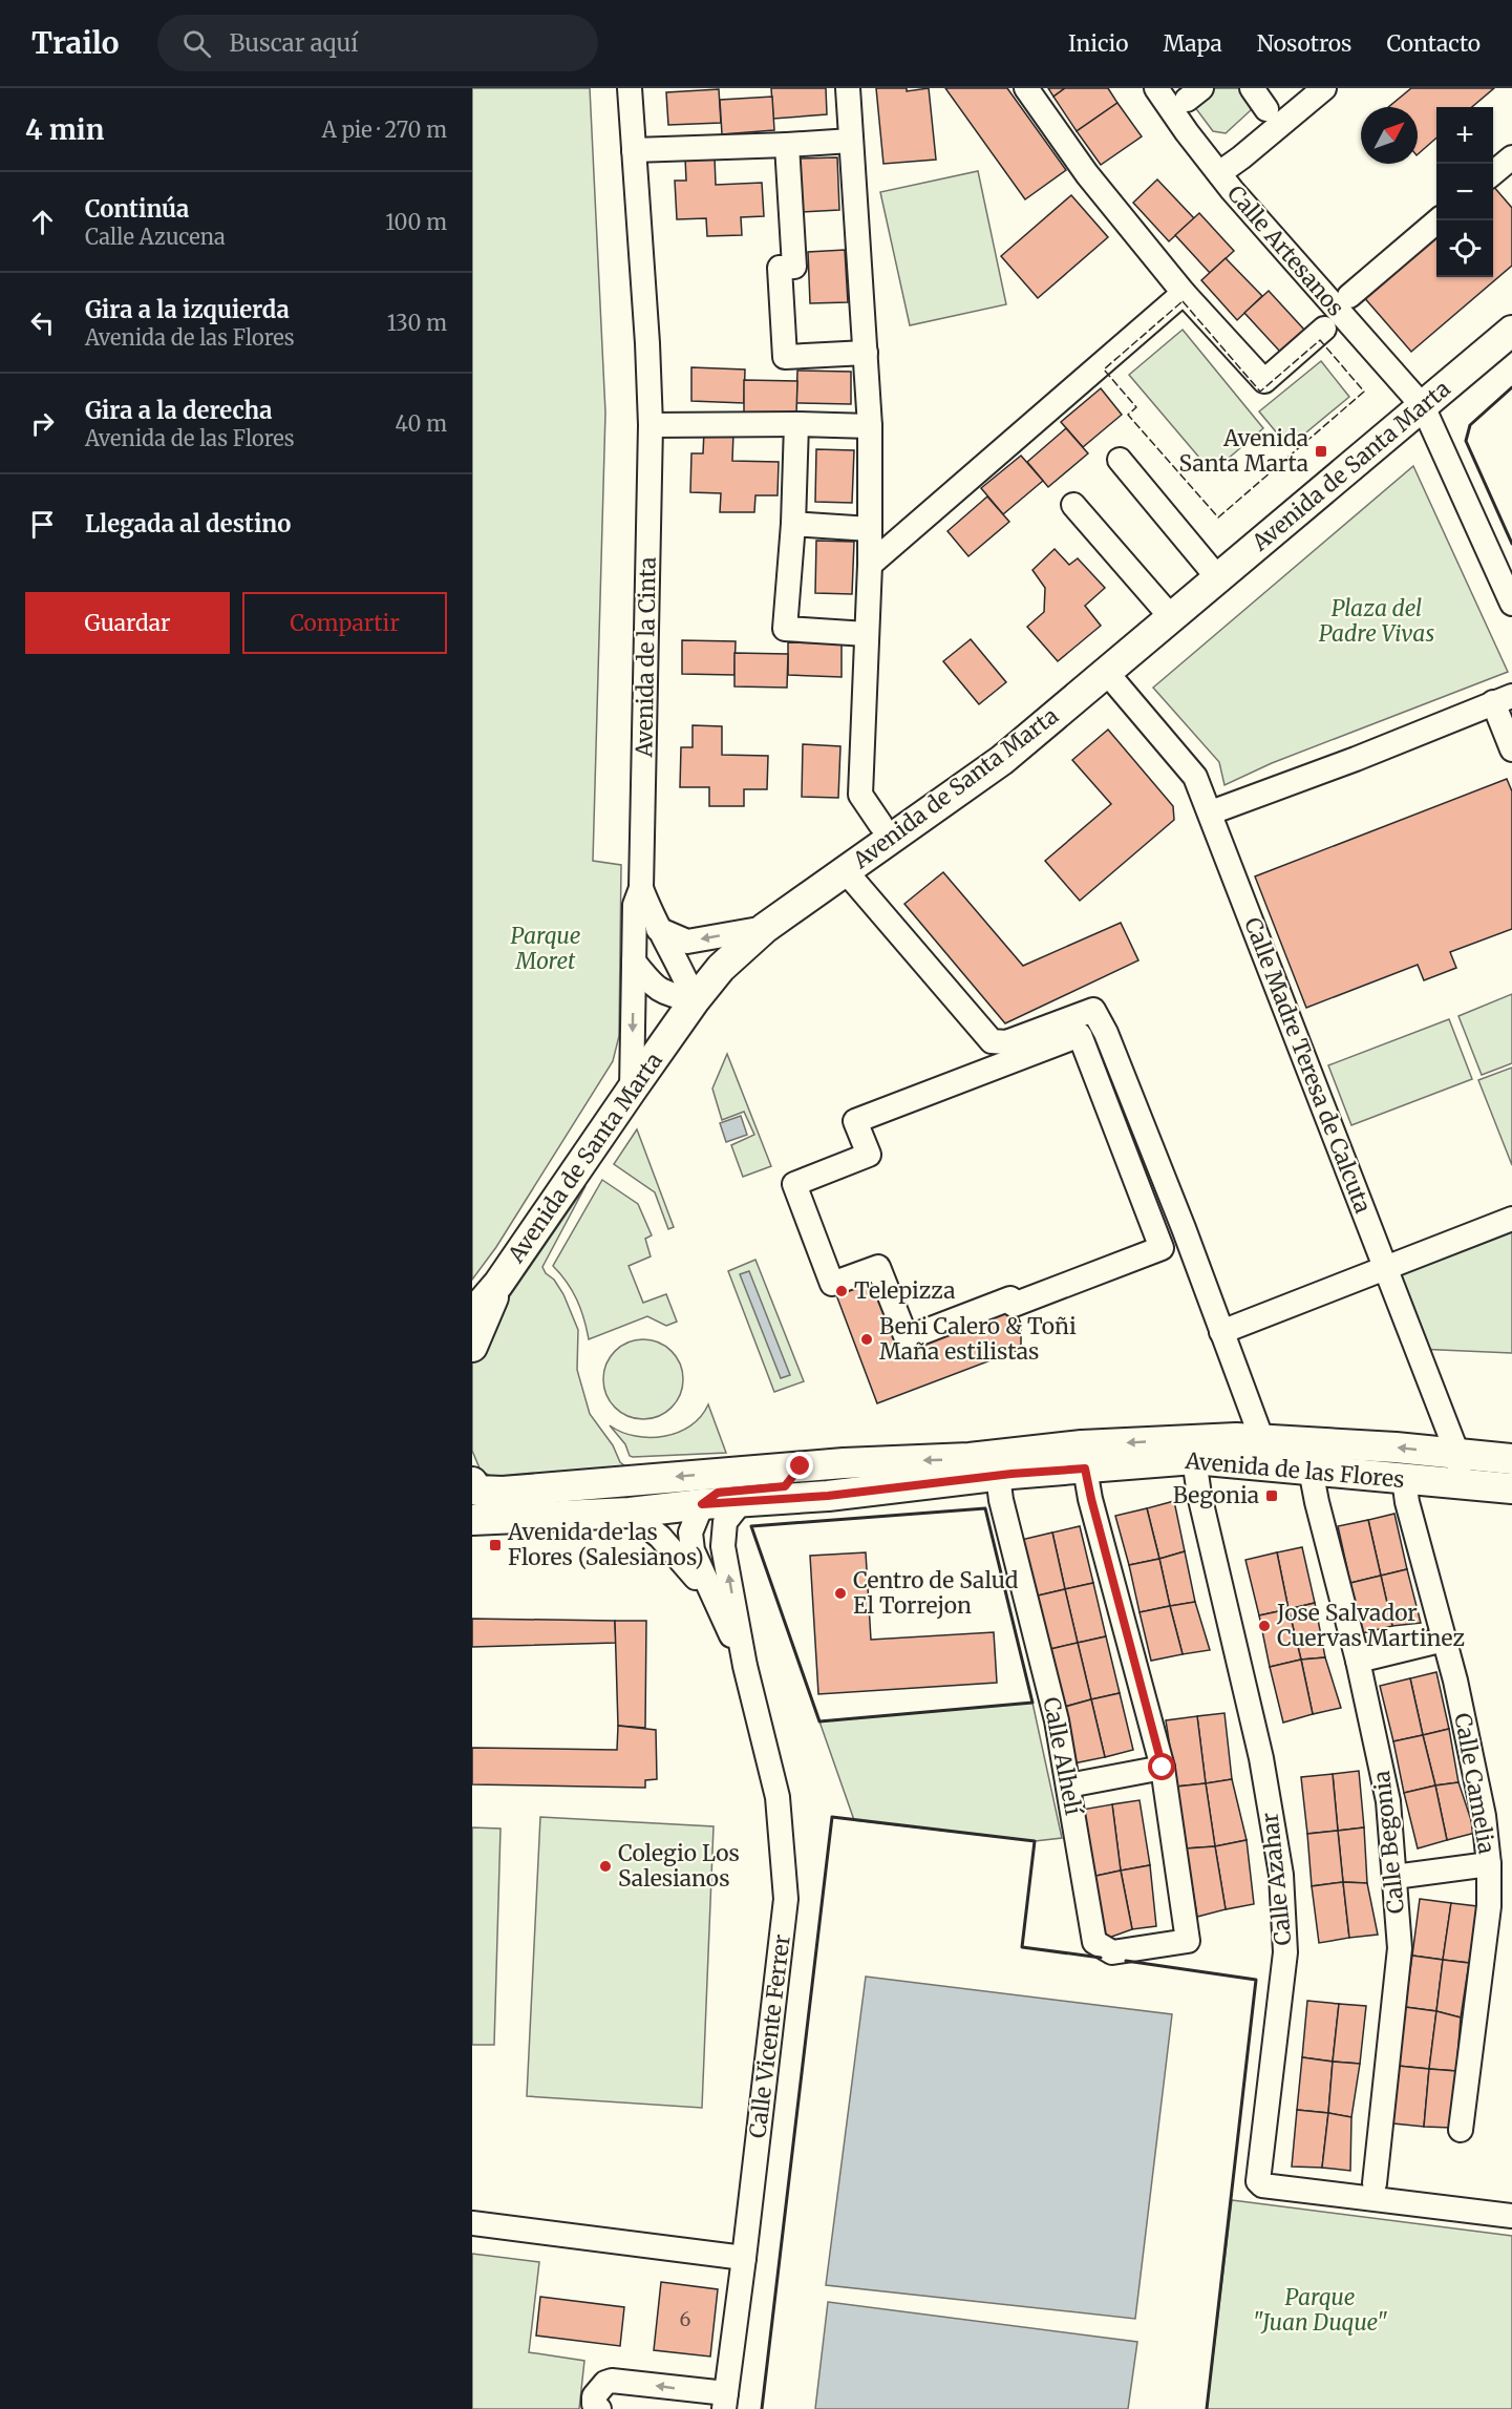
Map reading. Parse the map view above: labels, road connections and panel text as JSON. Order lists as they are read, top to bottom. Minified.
{"streets":{"main road":["Avenida de Santa Marta","Avenida de las Flores"],"street":["Calle Artesanos","Avenida de la Cinta","Calle Madre Teresa de Calcuta","Calle Alhelí","Calle Camelia","Calle Begonia","Calle Azahar","Calle Vicente Ferrer"]},"crossings":[["Calle Artesanos","Avenida de Santa Marta"],["Avenida de Santa Marta","Avenida de la Cinta"],["Avenida de Santa Marta","Calle Madre Teresa de Calcuta"],["Calle Madre Teresa de Calcuta","Avenida de las Flores"],["Avenida de las Flores","Calle Alhelí"],["Avenida de las Flores","Calle Camelia"],["Avenida de las Flores","Calle Begonia"],["Avenida de las Flores","Calle Azahar"],["Avenida de las Flores","Calle Vicente Ferrer"]],"parks":["Plaza del Padre Vivas","Parque Moret","Parque \"Juan Duque\""],"places":{"transit":["Avenida Santa Marta","Begonia","Avenida de las Flores (Salesianos)"],"other":["Telepizza","Beni Calero & Toñi Maña estilistas","Centro de Salud El Torrejon","Jose Salvador Cuervas Martinez","Colegio Los Salesianos"]},"house_numbers":["6"],"north":"top right","page":{"header":"Trailo","search":"Buscar aquí","nav":["Inicio","Mapa","Nosotros","Contacto"],"heading":["4 min","A pie · 270 m"],"map_buttons":["+","−"],"list":[["Continúa","Calle Azucena","100 m"],["Gira a la izquierda","Avenida de las Flores","130 m"],["Gira a la derecha","Avenida de las Flores","40 m"],"Llegada al destino"],"buttons":["Guardar","Compartir"]}}
